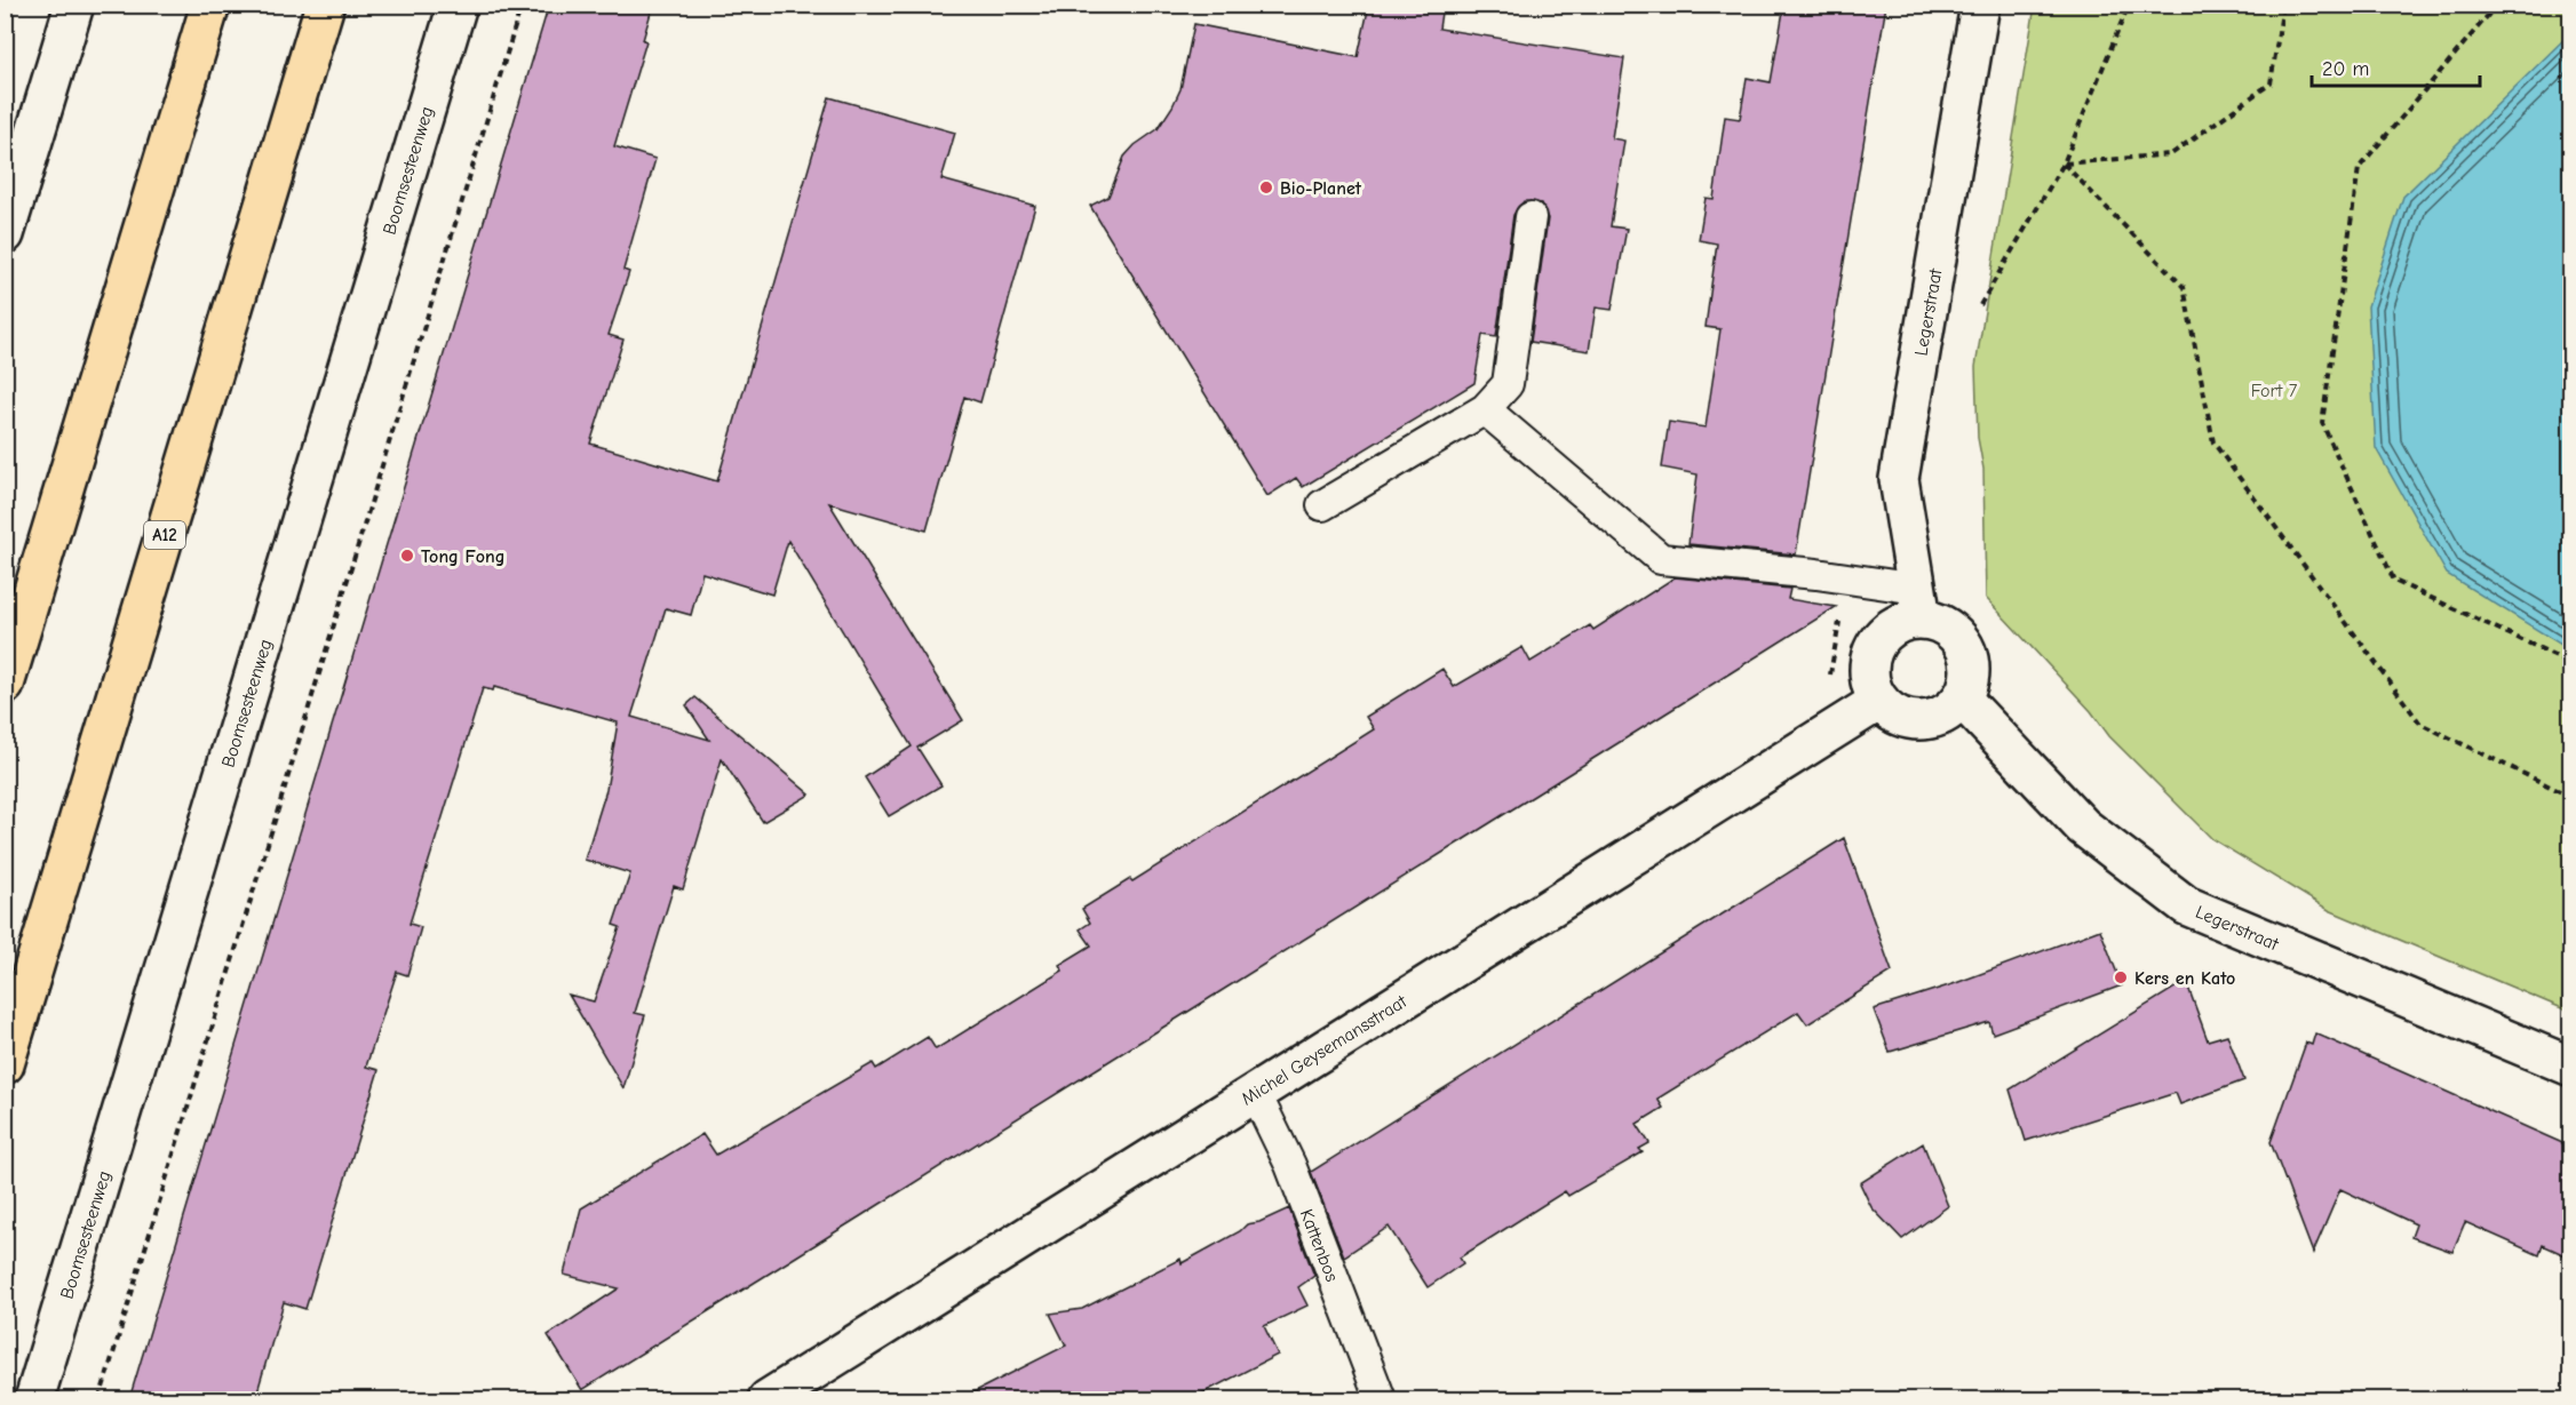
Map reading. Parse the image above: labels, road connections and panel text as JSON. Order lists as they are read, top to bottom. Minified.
{"streets":{"highway":["A12"],"street":["Boomsesteenweg","Legerstraat","Michel Geysemansstraat"],"lane":["Kattenbos"]},"crossings":[["Legerstraat","Michel Geysemansstraat"],["Michel Geysemansstraat","Kattenbos"]],"parks":["Fort 7"],"places":["Bio-Planet","Tong Fong","Kers en Kato"],"scale_bar":"20 m"}
